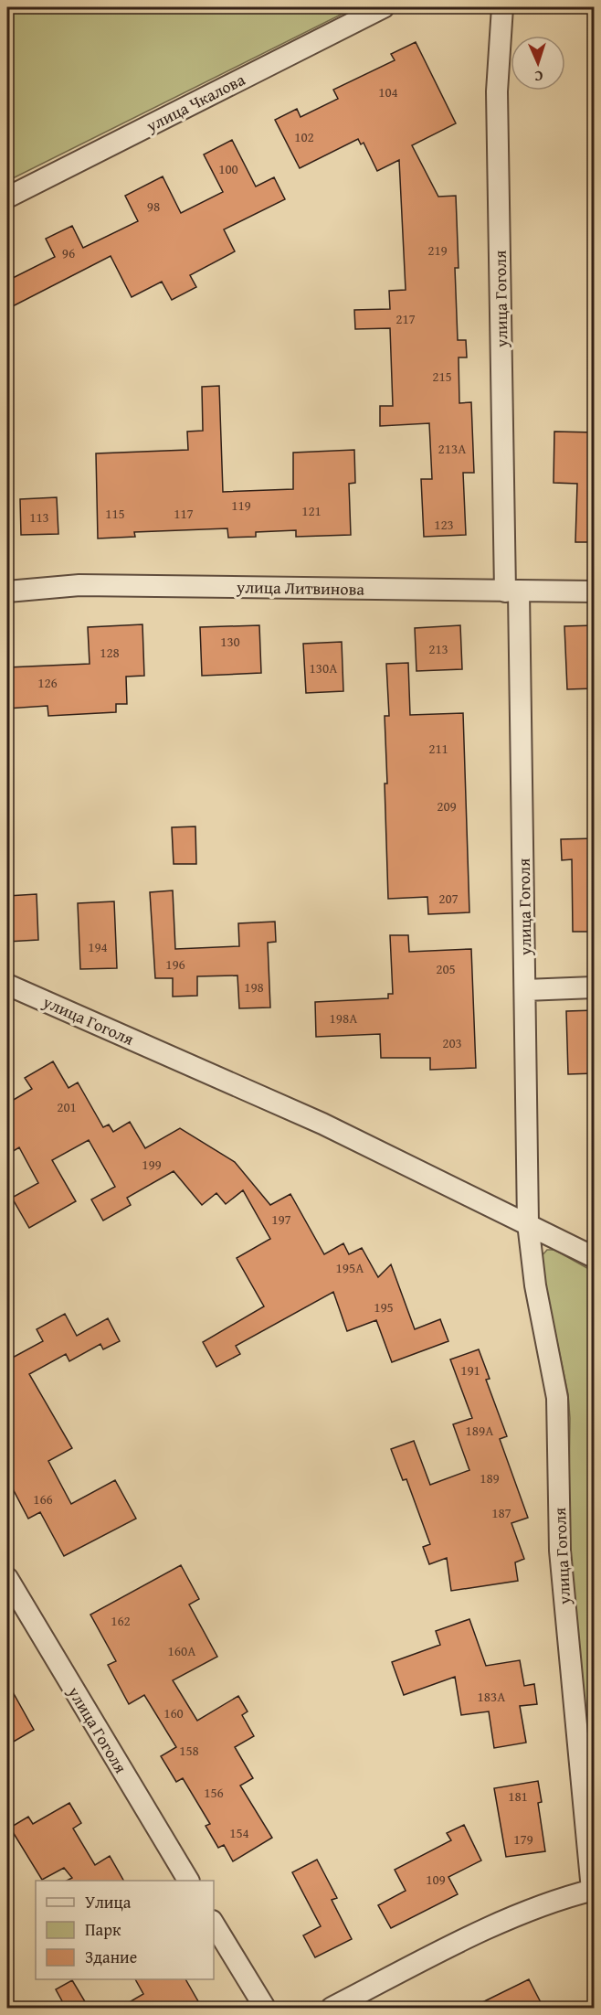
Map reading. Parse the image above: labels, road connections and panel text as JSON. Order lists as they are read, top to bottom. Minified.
{"streets":{"street":["улица Чкалова","улица Гоголя","улица Литвинова"]},"crossings":[["улица Гоголя","улица Литвинова"]],"house_numbers":["104","102","100","98","219","96","217","215","213А","119","121","115","117","113","123","130","213","128","130А","126","211","209","207","194","196","205","198","198А","203","201","199","197","195А","195","191","189А","189","166","187","162","160А","183А","160","158","156","181","154","179","109"],"legend":["Улица","Парк","Здание"],"north":"bottom"}
